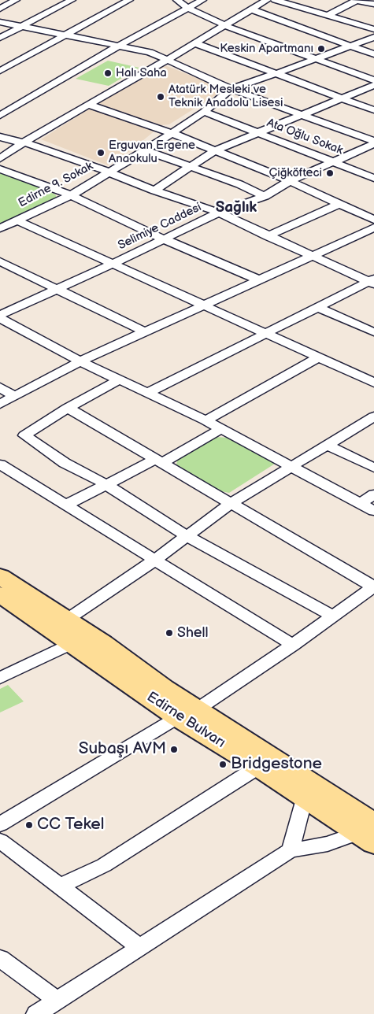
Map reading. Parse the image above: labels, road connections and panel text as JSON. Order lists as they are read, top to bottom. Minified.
{"streets":{"highway":["Edirne Bulvarı"],"street":["Ata Oğlu Sokak","Edirne 9. Sokak","Selimiye Caddesi"]},"crossings":[["Ata Oğlu Sokak","Edirne 9. Sokak"],["Ata Oğlu Sokak","Selimiye Caddesi"]],"districts":["Sağlık"],"places":["Keskin Apartmanı","Halı Saha","Atatürk Mesleki ve Teknik Anadolu Lisesi","Erguvan Ergene Anaokulu","Çiğköfteci","Shell","Subaşı AVM","Bridgestone","CC Tekel"]}
